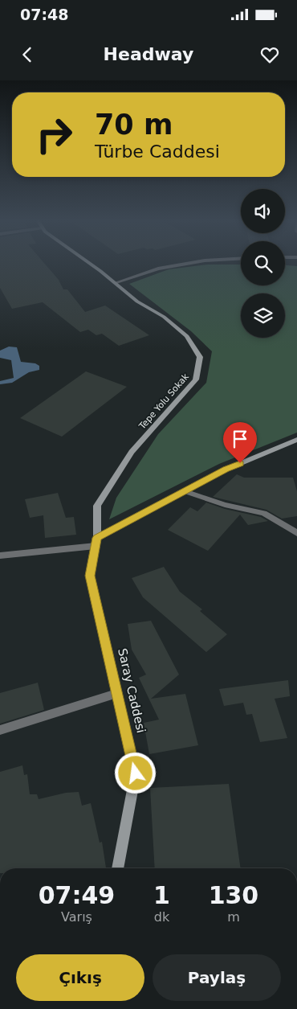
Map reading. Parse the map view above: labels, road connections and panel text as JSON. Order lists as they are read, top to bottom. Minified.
{"streets":{"street":["Tepe Yolu Sokak","Saray Caddesi"]},"crossings":[["Tepe Yolu Sokak","Saray Caddesi"]],"page":{"status":"07:48","header":"Headway","turn":["70 m","Türbe Caddesi"],"eta":["07:49","Varış","1","dk","130","m"],"buttons":["Çıkış","Paylaş"]}}
